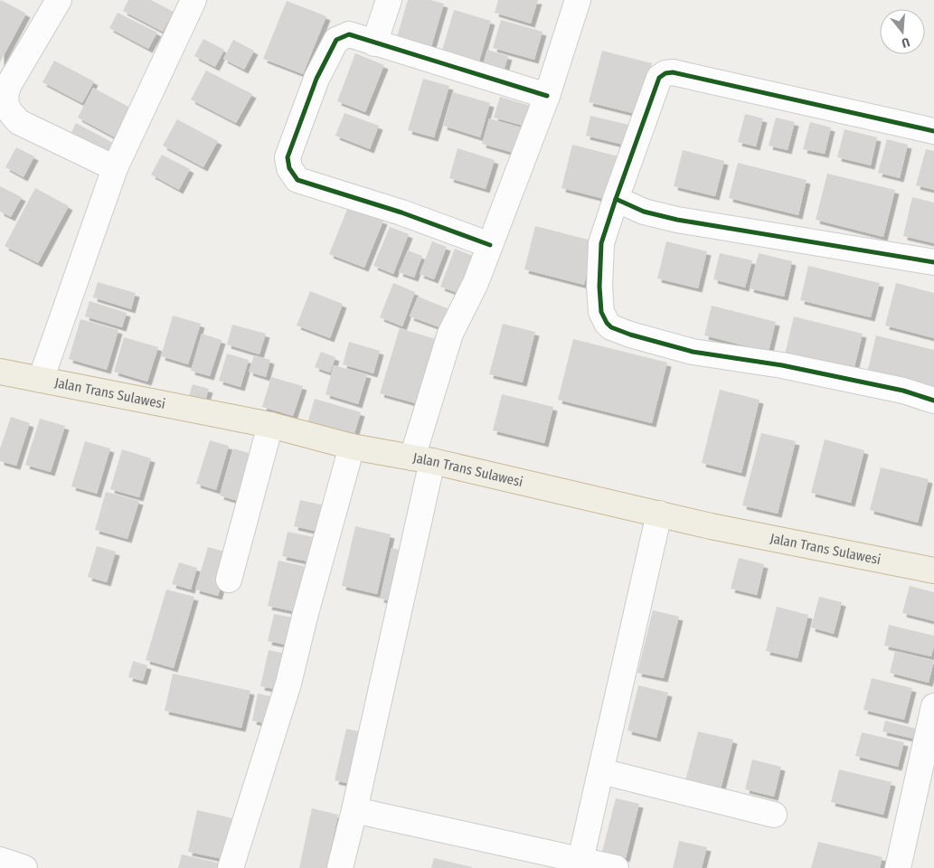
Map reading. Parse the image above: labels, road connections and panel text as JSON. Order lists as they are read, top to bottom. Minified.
{"streets":{"highway":["Jalan Trans Sulawesi"]},"north":"bottom"}
